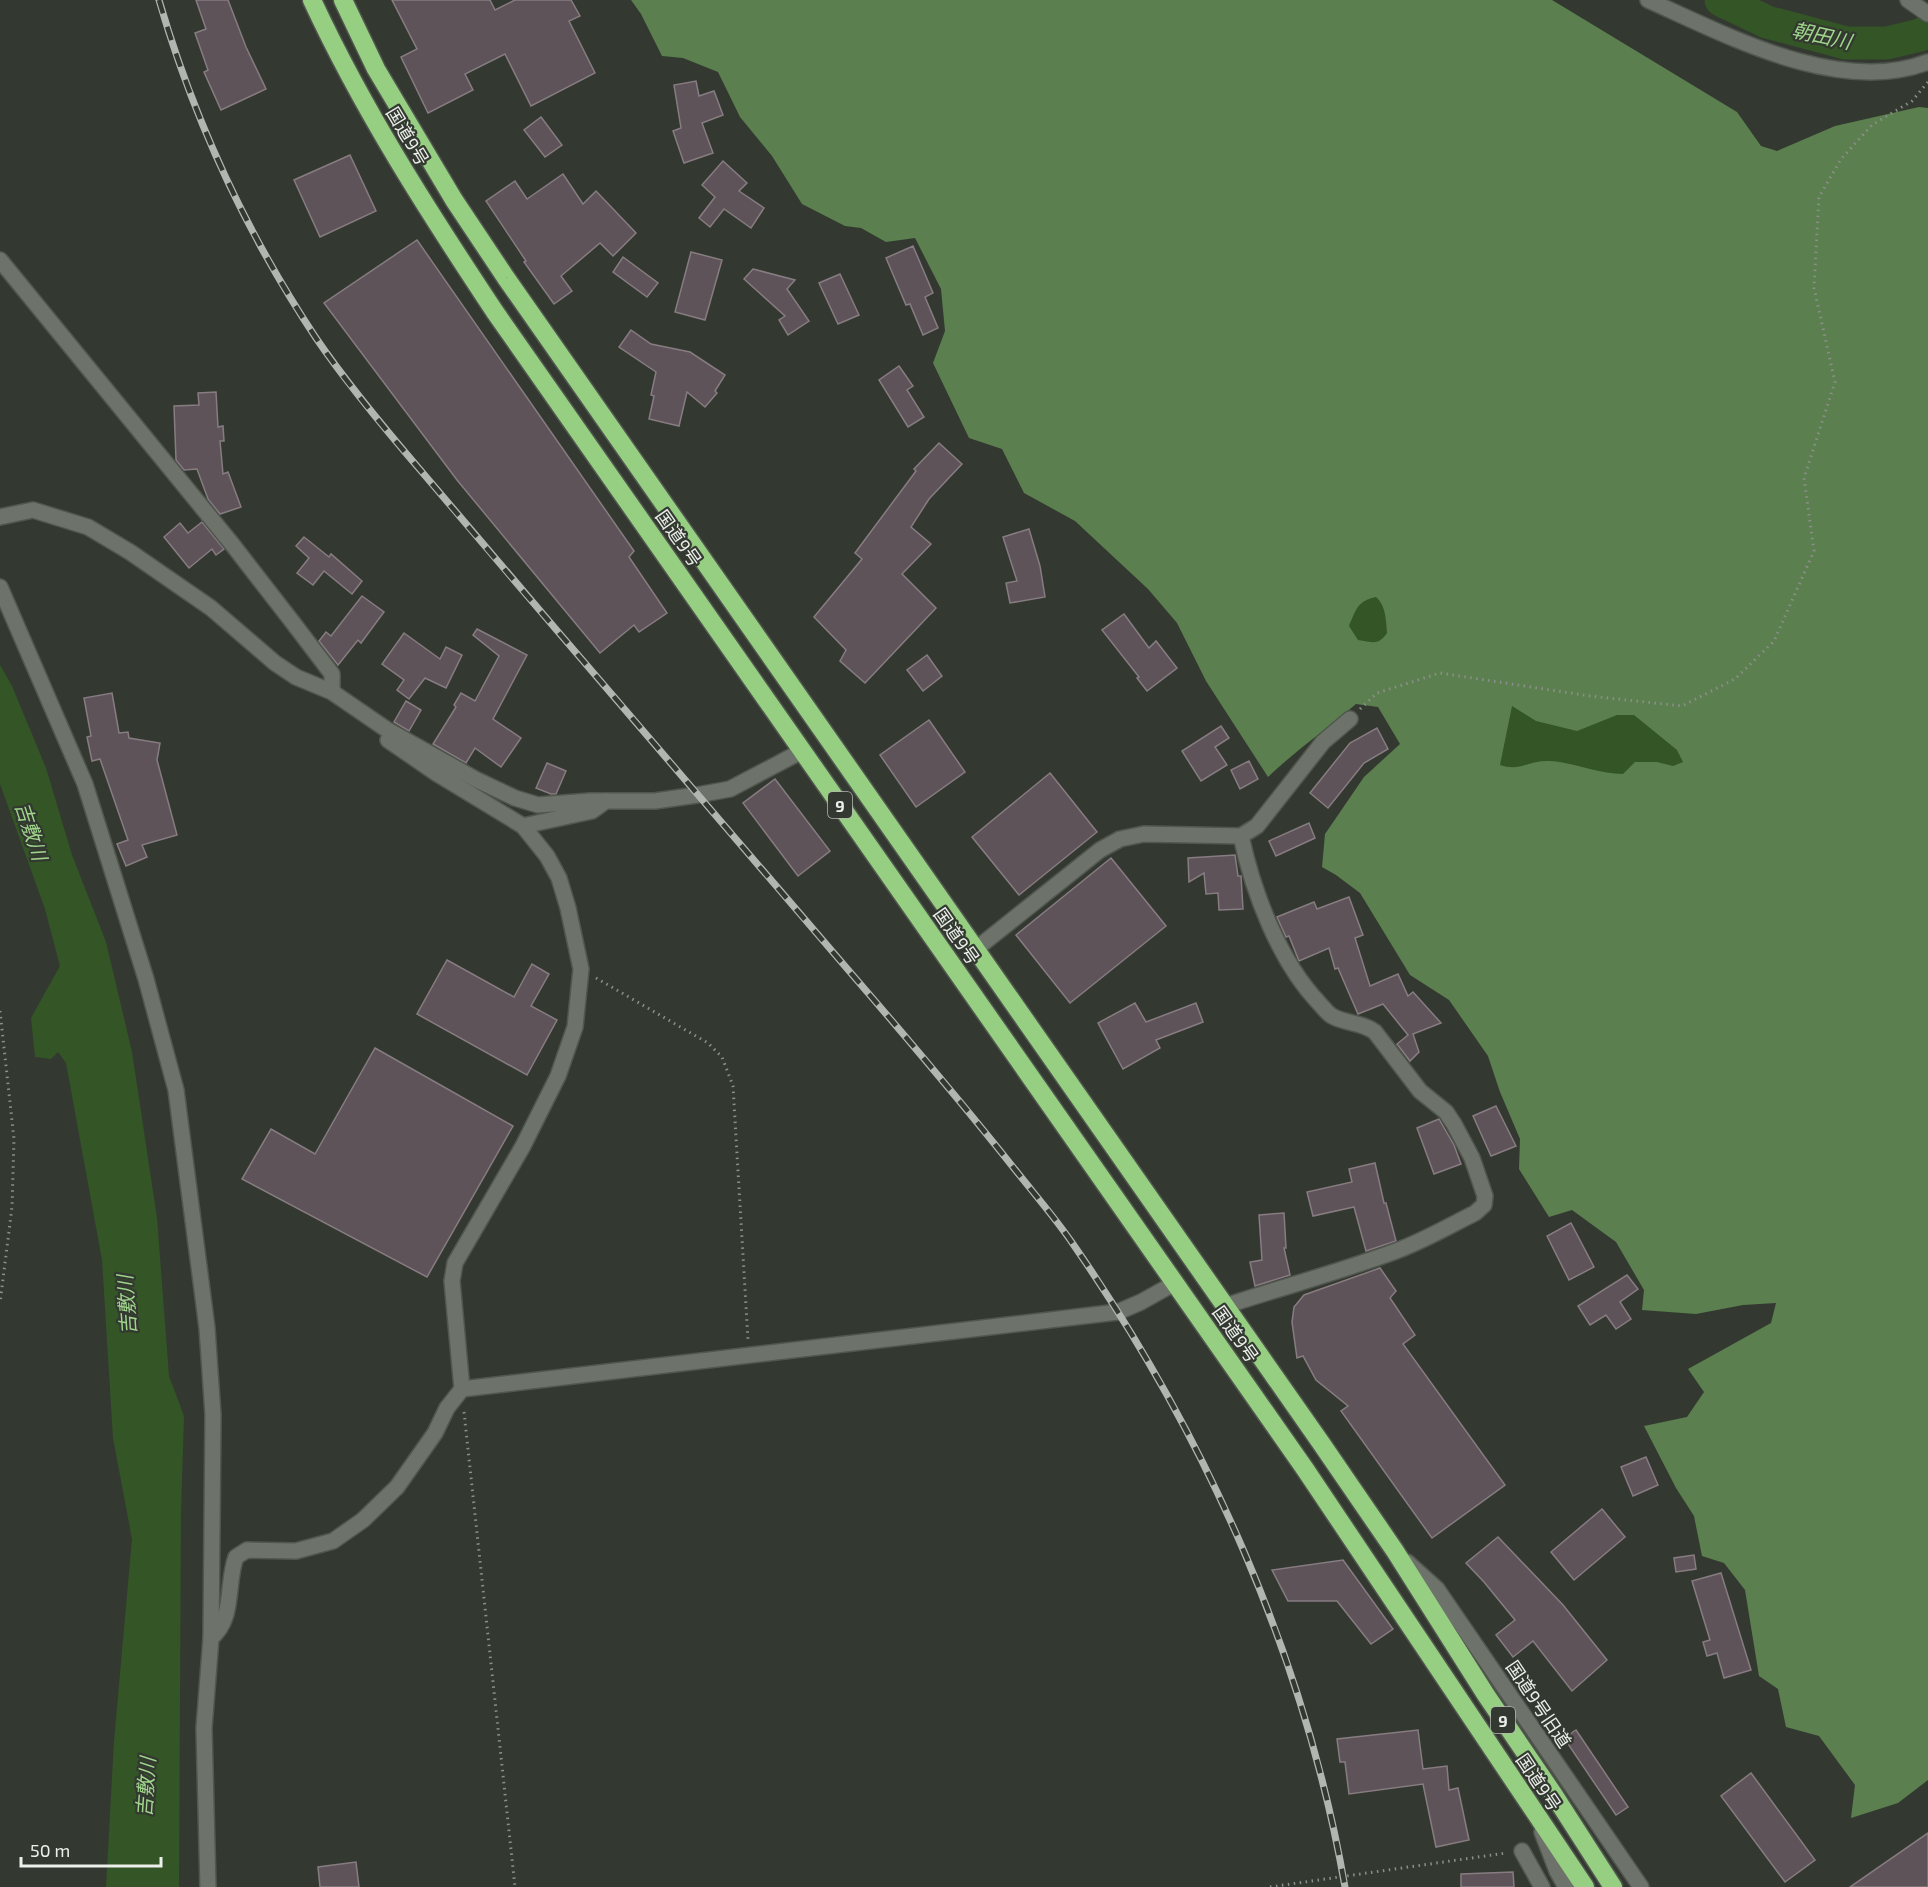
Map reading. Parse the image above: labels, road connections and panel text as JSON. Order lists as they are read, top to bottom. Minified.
{"streets":{"highway":["国道9号","9"],"street":["国道9号旧道"]},"crossings":[["国道9号","国道9号旧道"]],"water":["朝田川","吉敷川"],"scale_bar":"50 m"}
